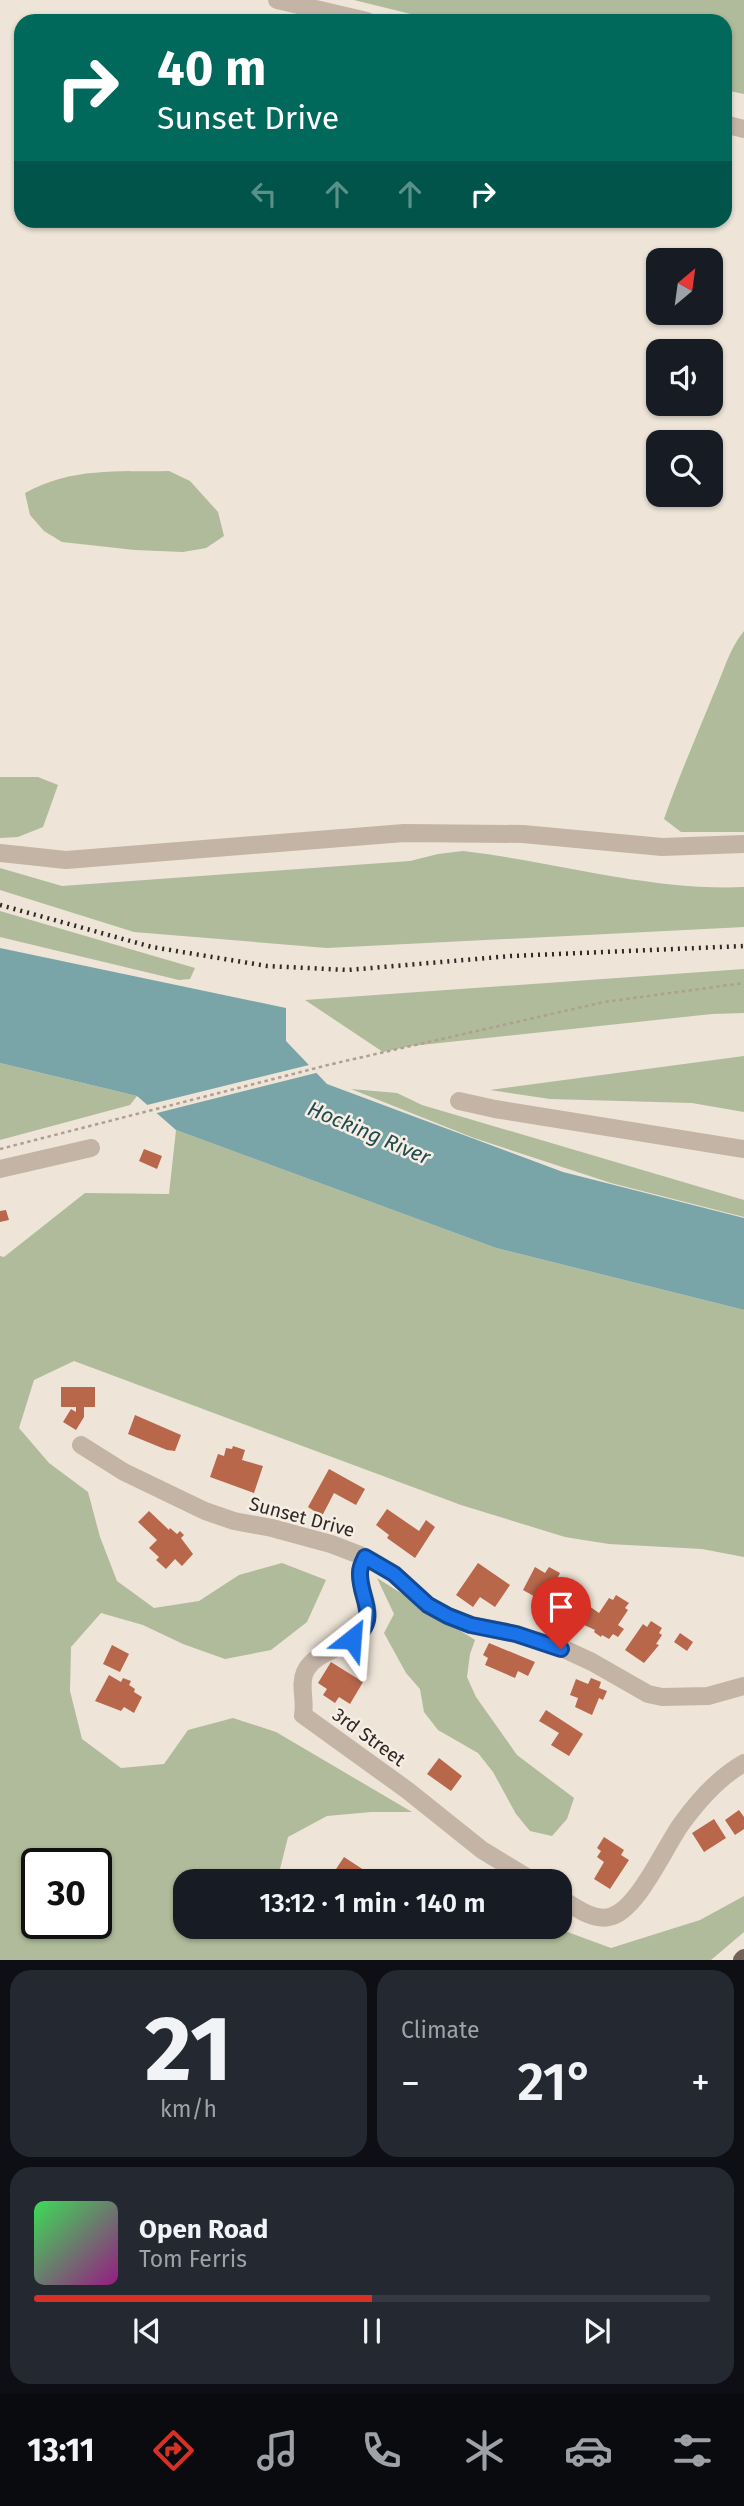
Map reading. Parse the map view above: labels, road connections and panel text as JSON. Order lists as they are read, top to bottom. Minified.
{"streets":{"street":["Sunset Drive","3rd Street"]},"crossings":[["Sunset Drive","3rd Street"]],"water":["Hocking River"],"north":"top right","page":{"turn":["40 m","Sunset Drive"],"limit":"30","trip":"13:12 · 1 min · 140 m","tile":[["21","km/h"],"Climate"],"heat":["−","21°","+"],"song":["Open Road","Tom Ferris"],"tabs":"13:11"}}
